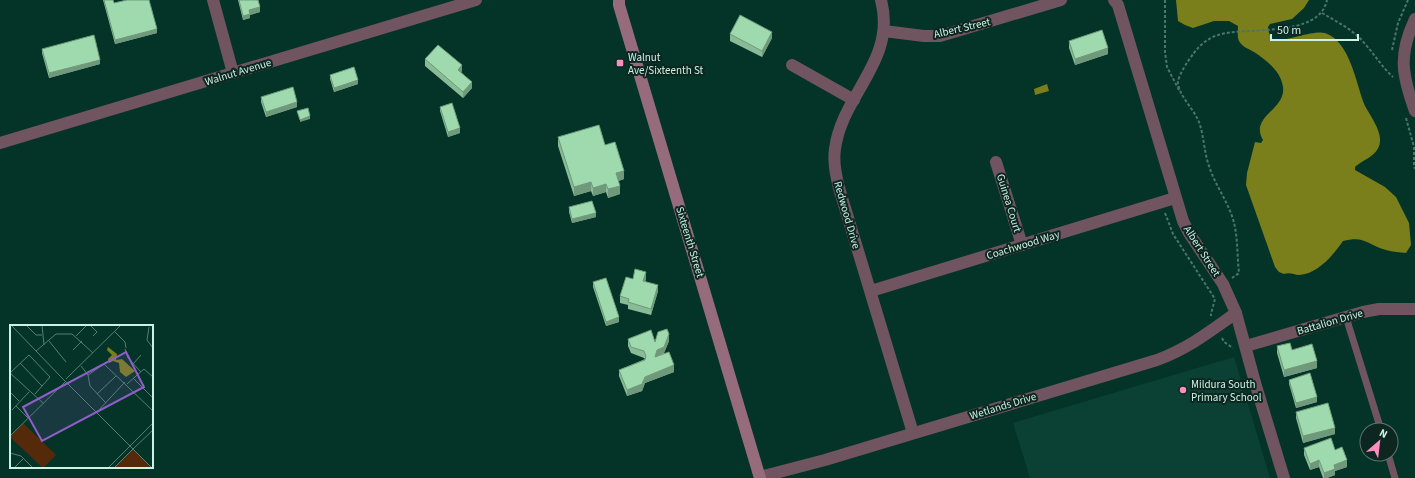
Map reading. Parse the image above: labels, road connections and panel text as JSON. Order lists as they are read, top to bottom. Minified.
{"streets":{"street":["Albert Street","Walnut Avenue","Guinea Court","Redwood Drive","Sixteenth Street","Coachwood Way","Battalion Drive","Wetlands Drive"]},"crossings":[["Albert Street","Redwood Drive"],["Albert Street","Coachwood Way"],["Albert Street","Battalion Drive"],["Albert Street","Wetlands Drive"],["Guinea Court","Coachwood Way"],["Redwood Drive","Coachwood Way"],["Redwood Drive","Wetlands Drive"],["Sixteenth Street","Wetlands Drive"]],"places":{"transit":["Walnut Ave/Sixteenth St"],"other":["Mildura South Primary School"]},"scale_bar":"50 m","north":"top right"}
